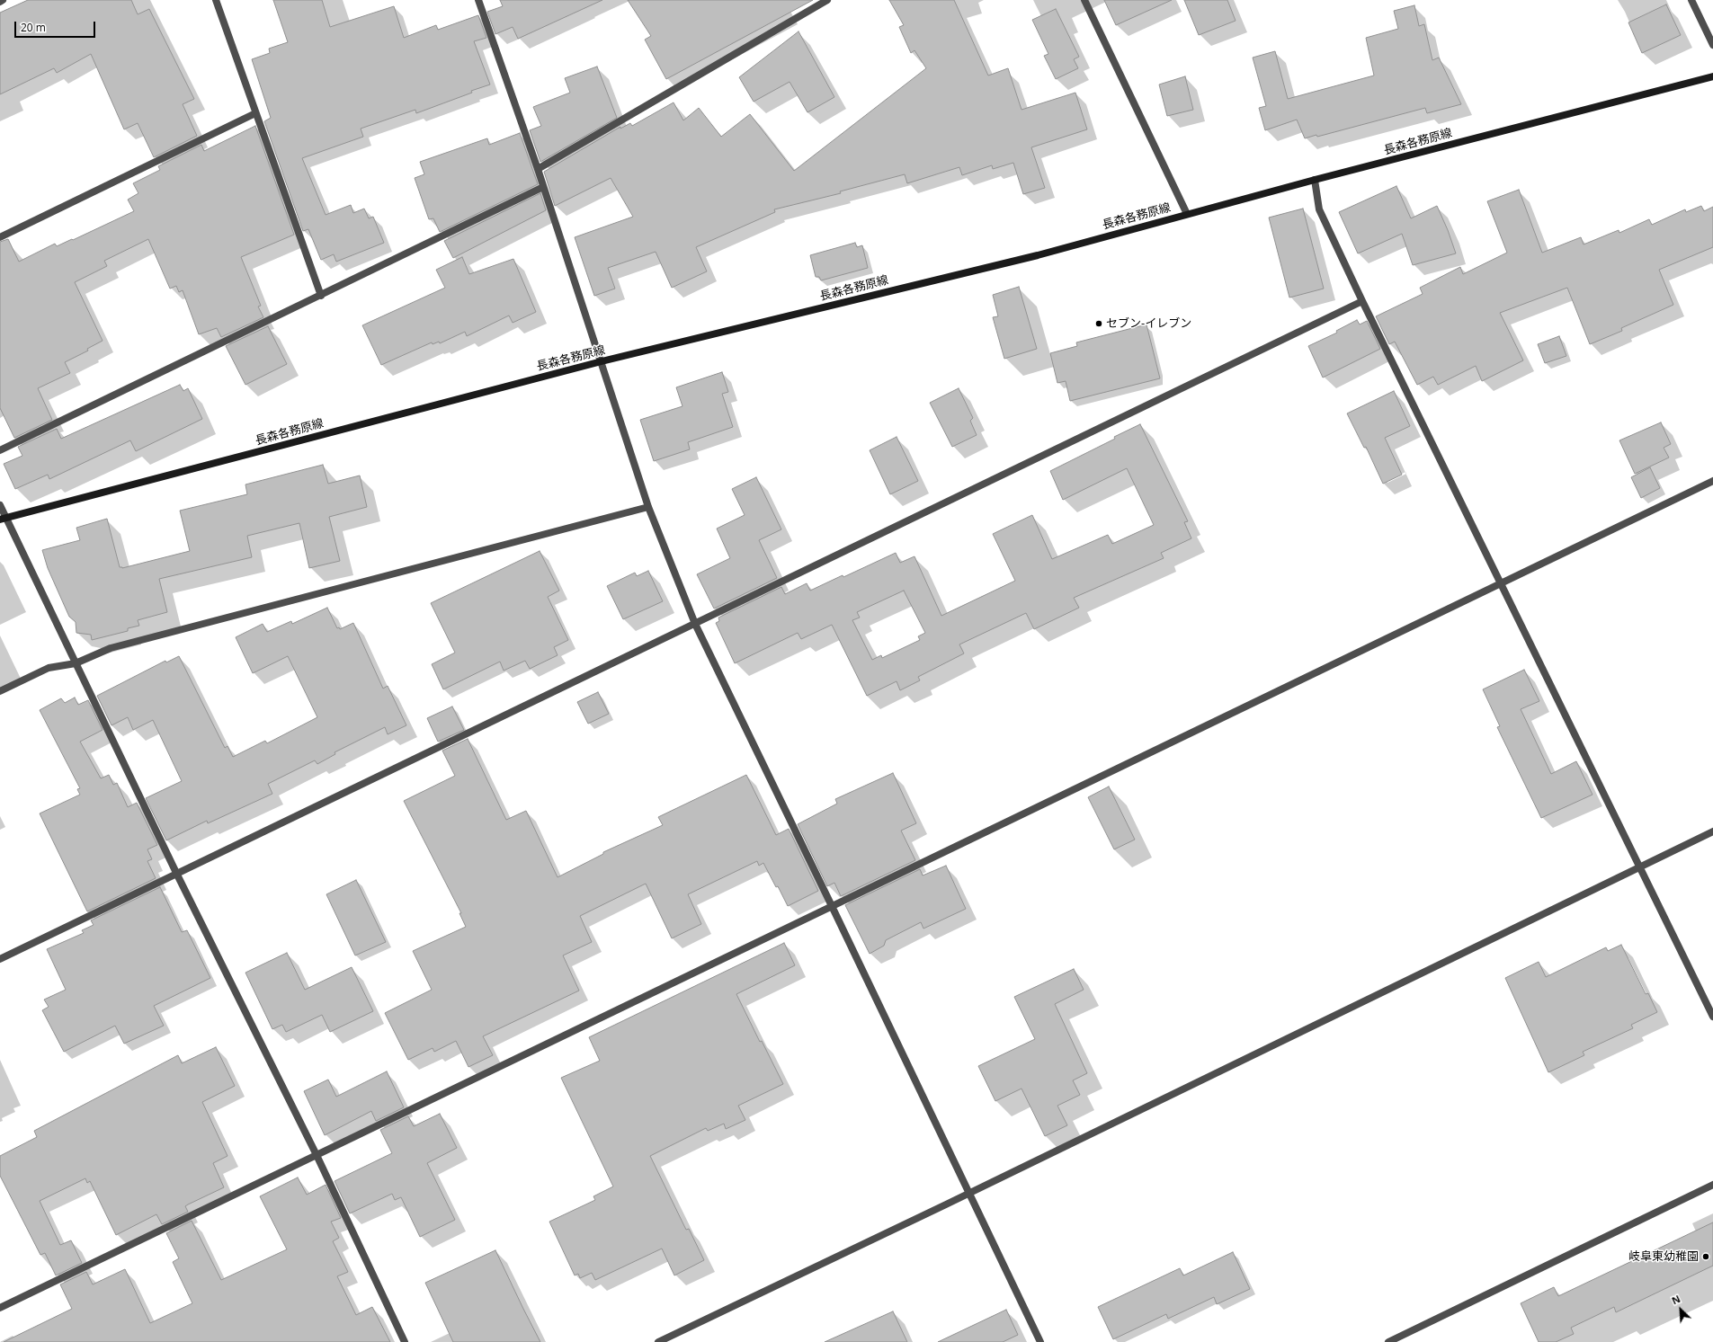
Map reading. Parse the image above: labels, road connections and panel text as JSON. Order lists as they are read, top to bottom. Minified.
{"streets":{"main road":["長森各務原線"]},"places":["セブン-イレブン","岐阜東幼稚園"],"scale_bar":"20 m","north":"top left"}
